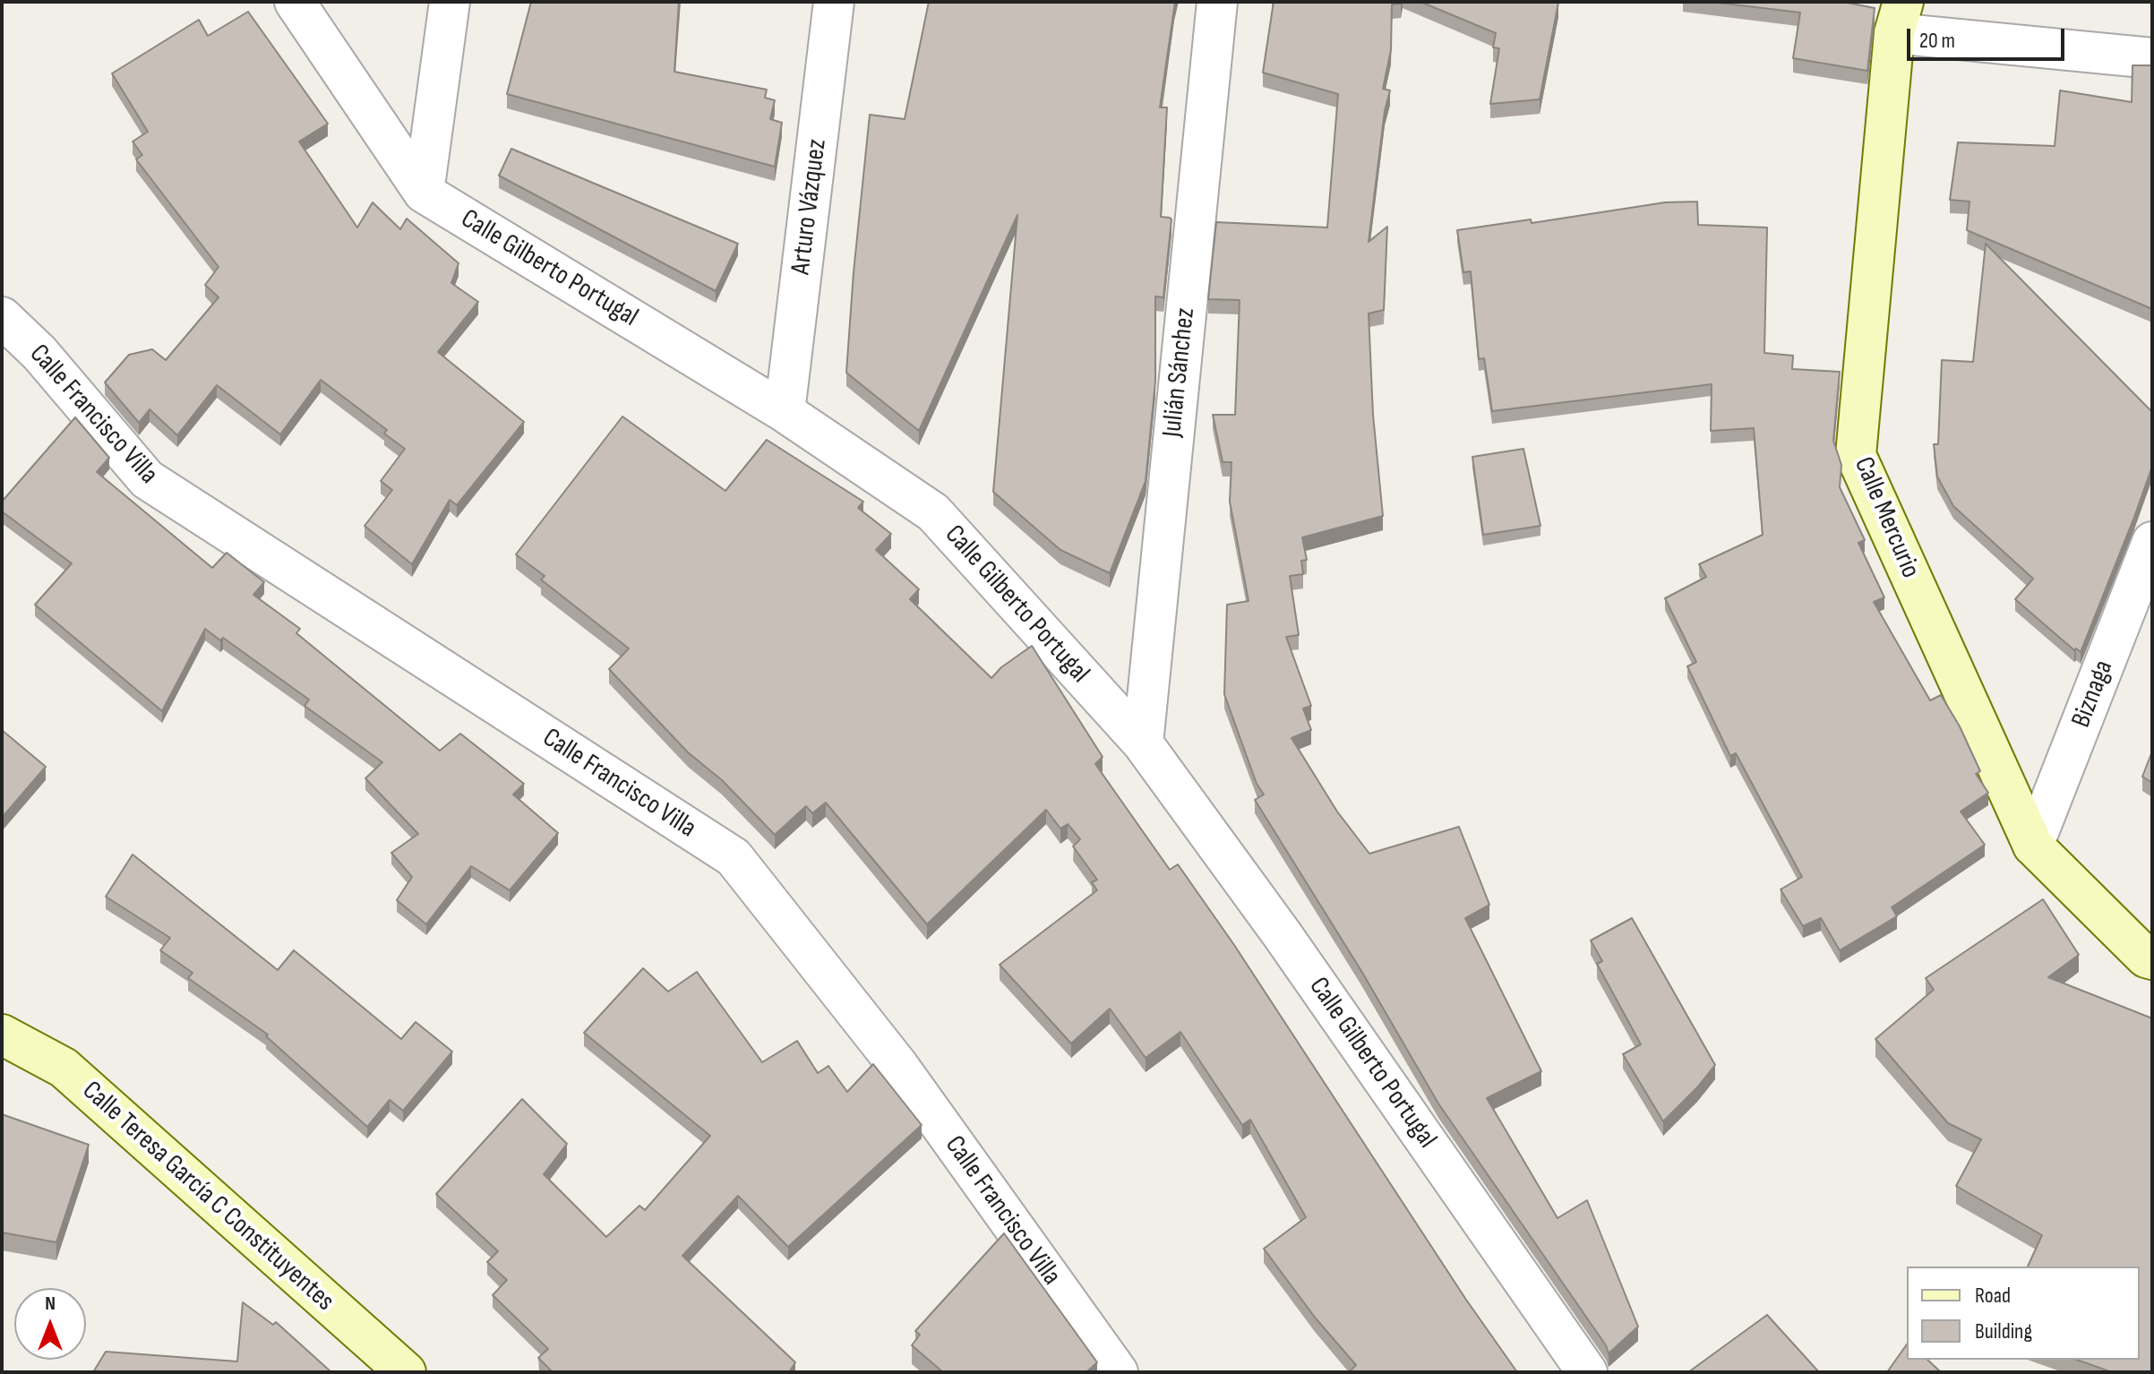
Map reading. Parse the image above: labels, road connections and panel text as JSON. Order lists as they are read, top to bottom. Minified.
{"streets":{"street":["Arturo Vázquez","Calle Gilberto Portugal","Julián Sánchez","Calle Francisco Villa","Calle Mercurio","Biznaga","Calle Teresa García C Constituyentes"]},"crossings":[["Arturo Vázquez","Calle Gilberto Portugal"],["Calle Gilberto Portugal","Julián Sánchez"],["Calle Mercurio","Biznaga"]],"legend":["Road","Building"],"scale_bar":"20 m","north":"top"}
